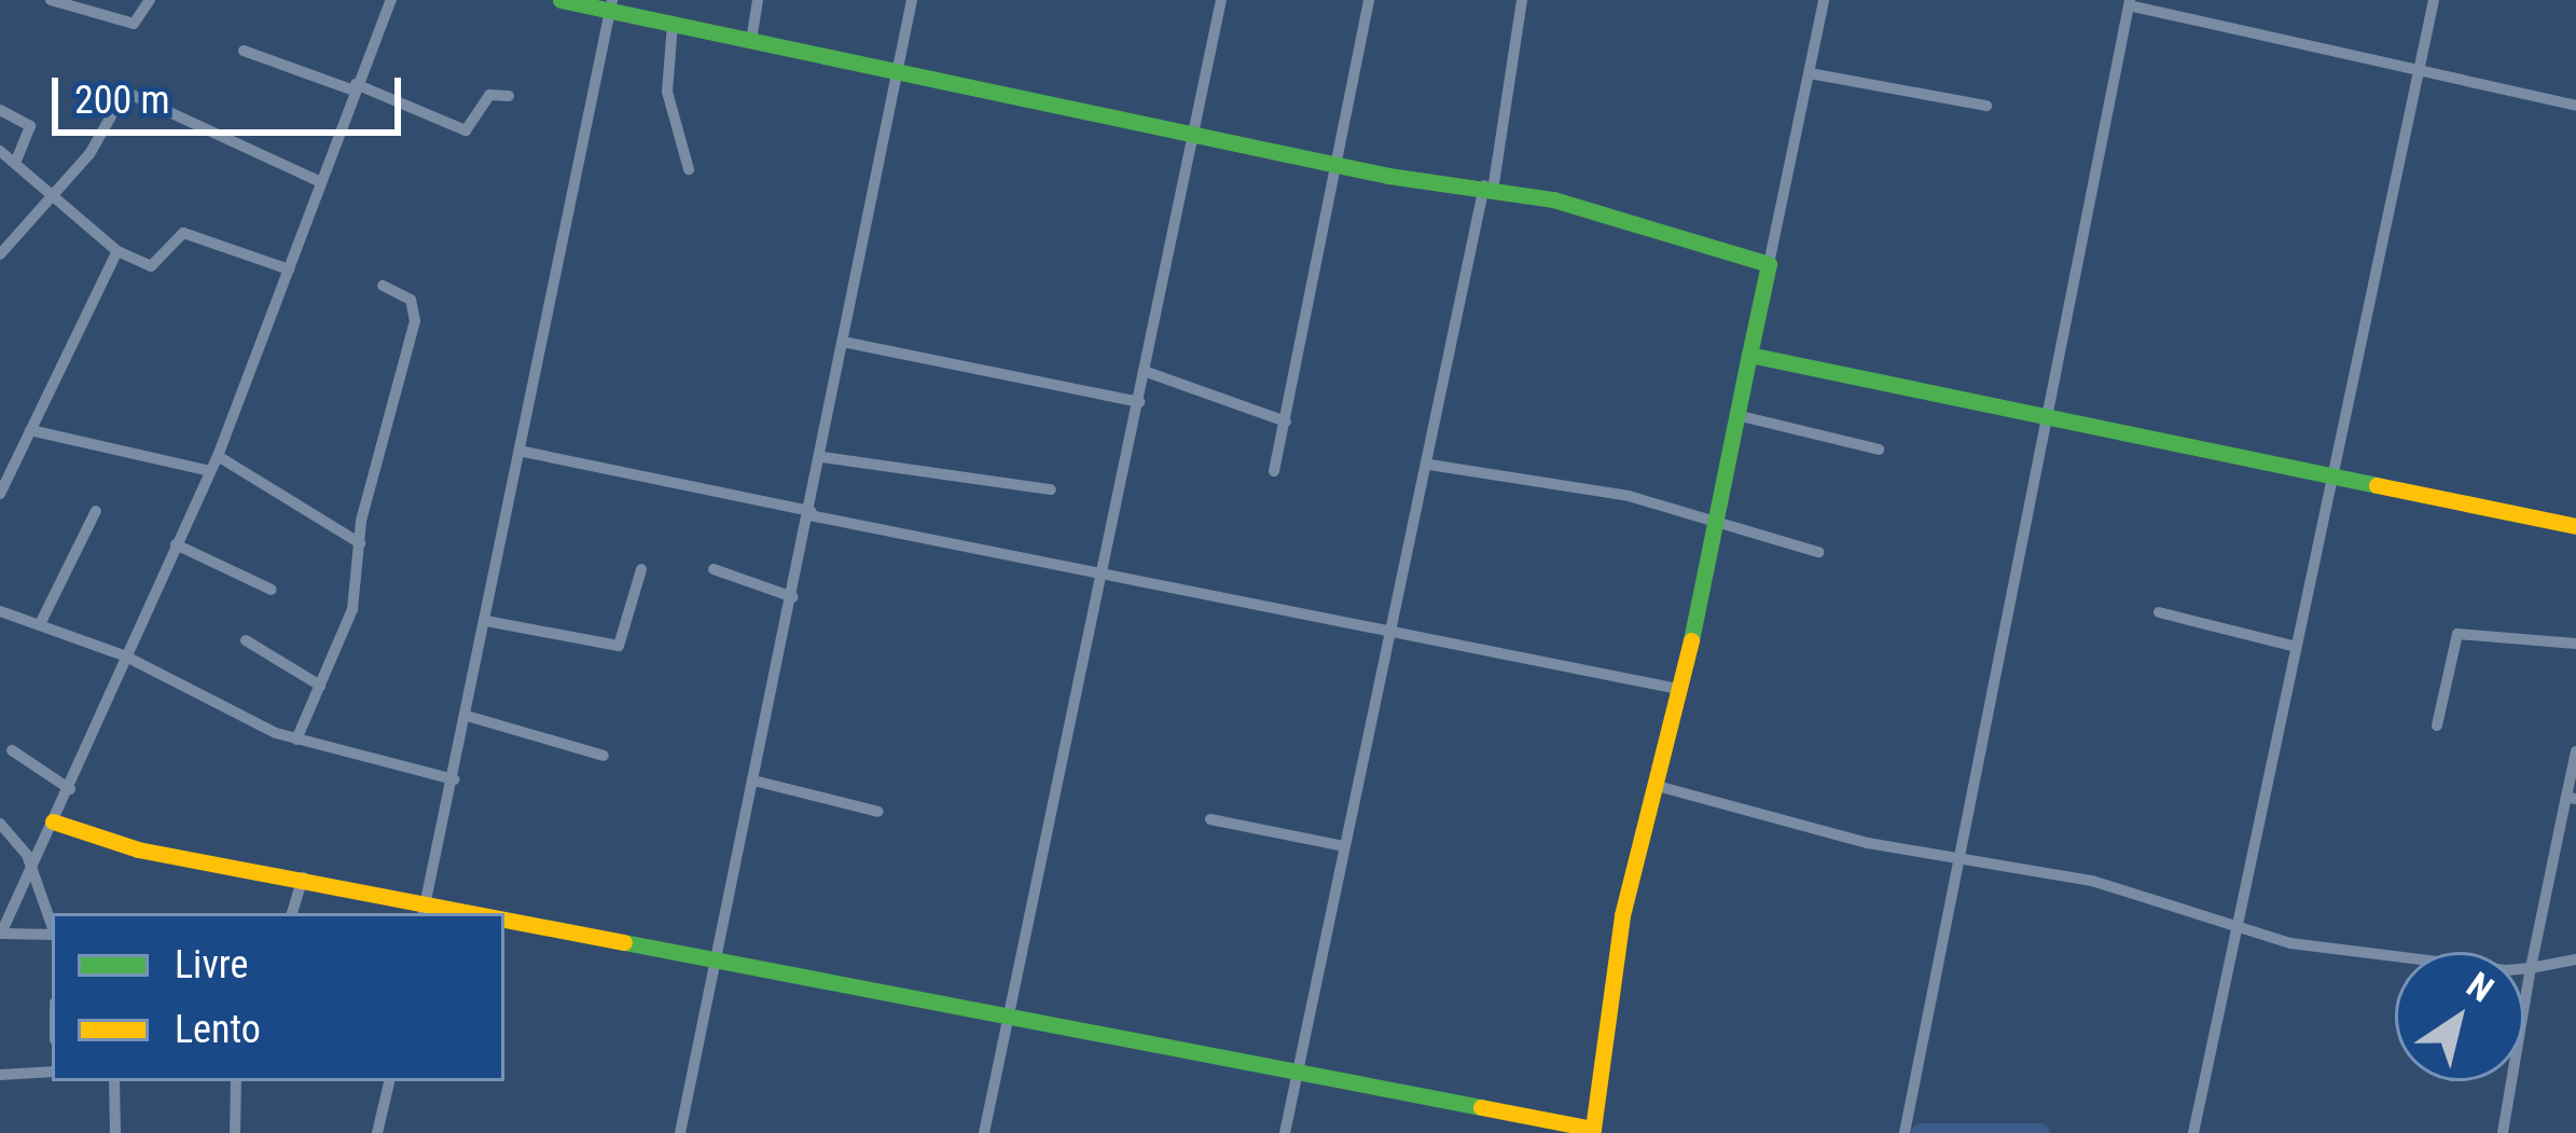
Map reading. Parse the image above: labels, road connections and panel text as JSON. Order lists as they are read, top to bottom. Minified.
{"legend":["Livre","Lento"],"scale_bar":"200 m","north":"top right"}
